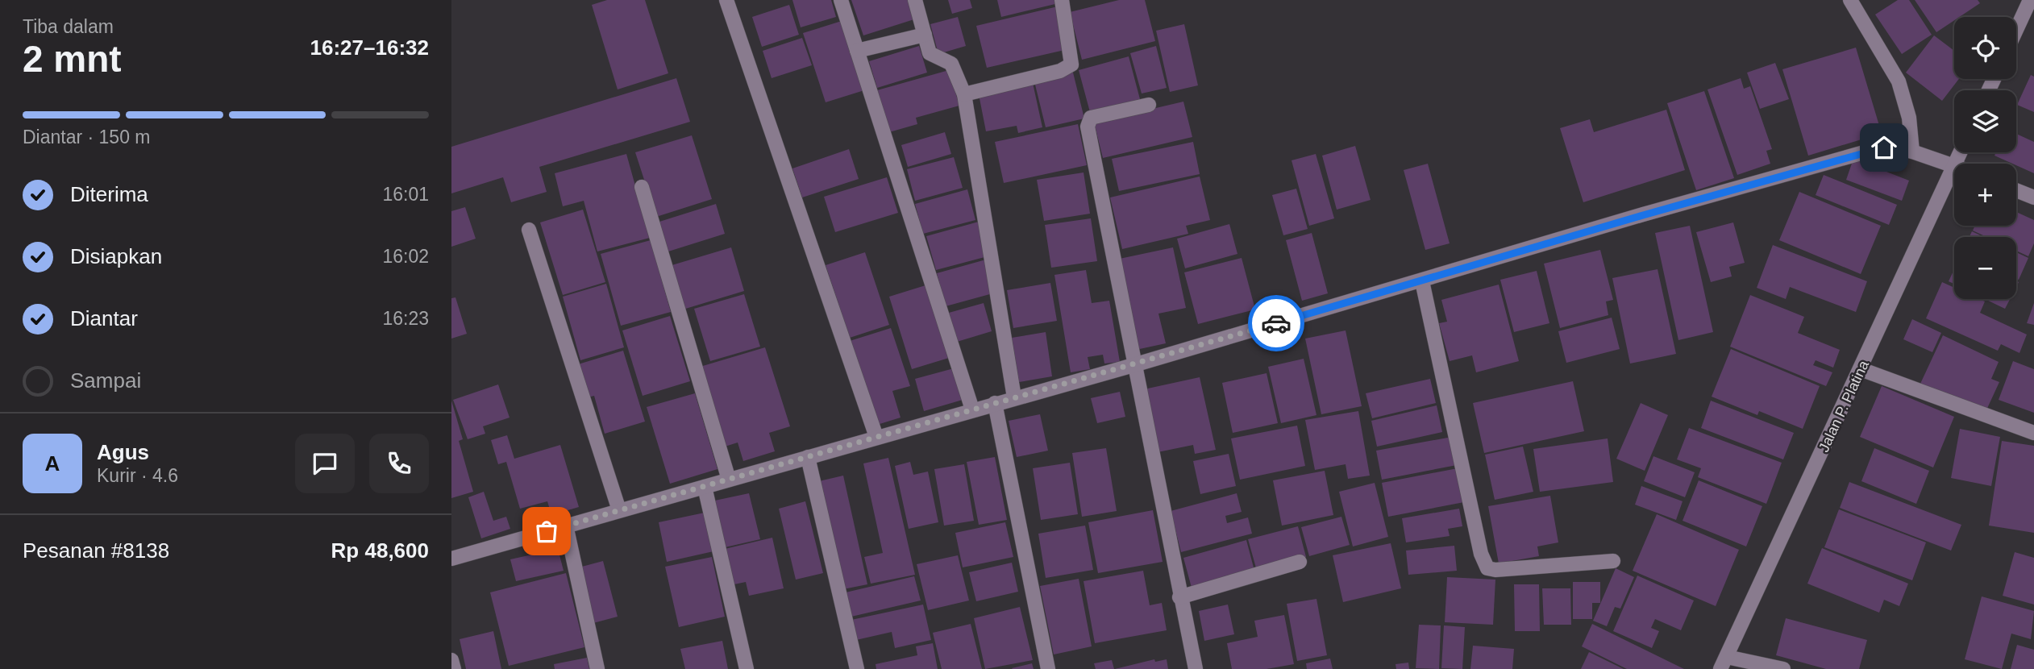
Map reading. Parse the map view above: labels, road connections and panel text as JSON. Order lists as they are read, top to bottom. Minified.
{"streets":{"street":["Jalan P. Platina"]},"page":{"heading":["2 mnt","Tiba dalam","16:27–16:32"],"panel":["Agus","Kurir · 4.6","Pesanan #8138","Rp 48,600"],"map_buttons":["+","−"],"bar":"Diantar · 150 m","list":[["Diterima","16:01"],["Disiapkan","16:02"],["Diantar","16:23"],"Sampai"],"round":"A"}}
